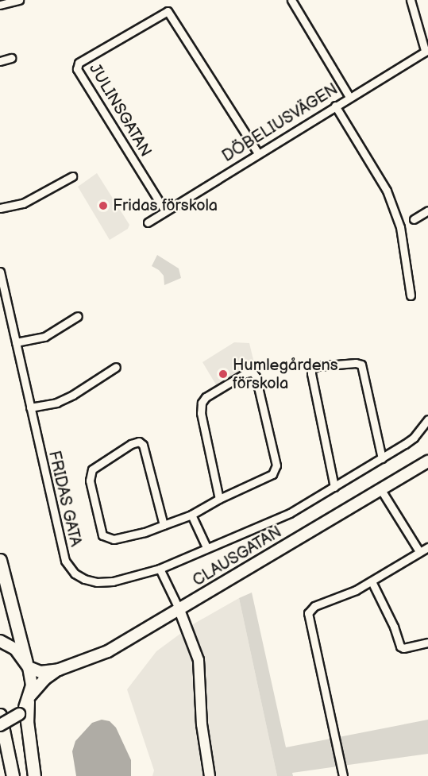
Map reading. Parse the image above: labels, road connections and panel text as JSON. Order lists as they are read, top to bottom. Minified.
{"streets":{"main road":["CLAUSGATAN"],"street":["JULINSGATAN","DÖBELIUSVÄGEN","FRIDAS GATA"]},"crossings":[["JULINSGATAN","DÖBELIUSVÄGEN"]],"places":["Fridas förskola","Humlegårdens förskola"]}
